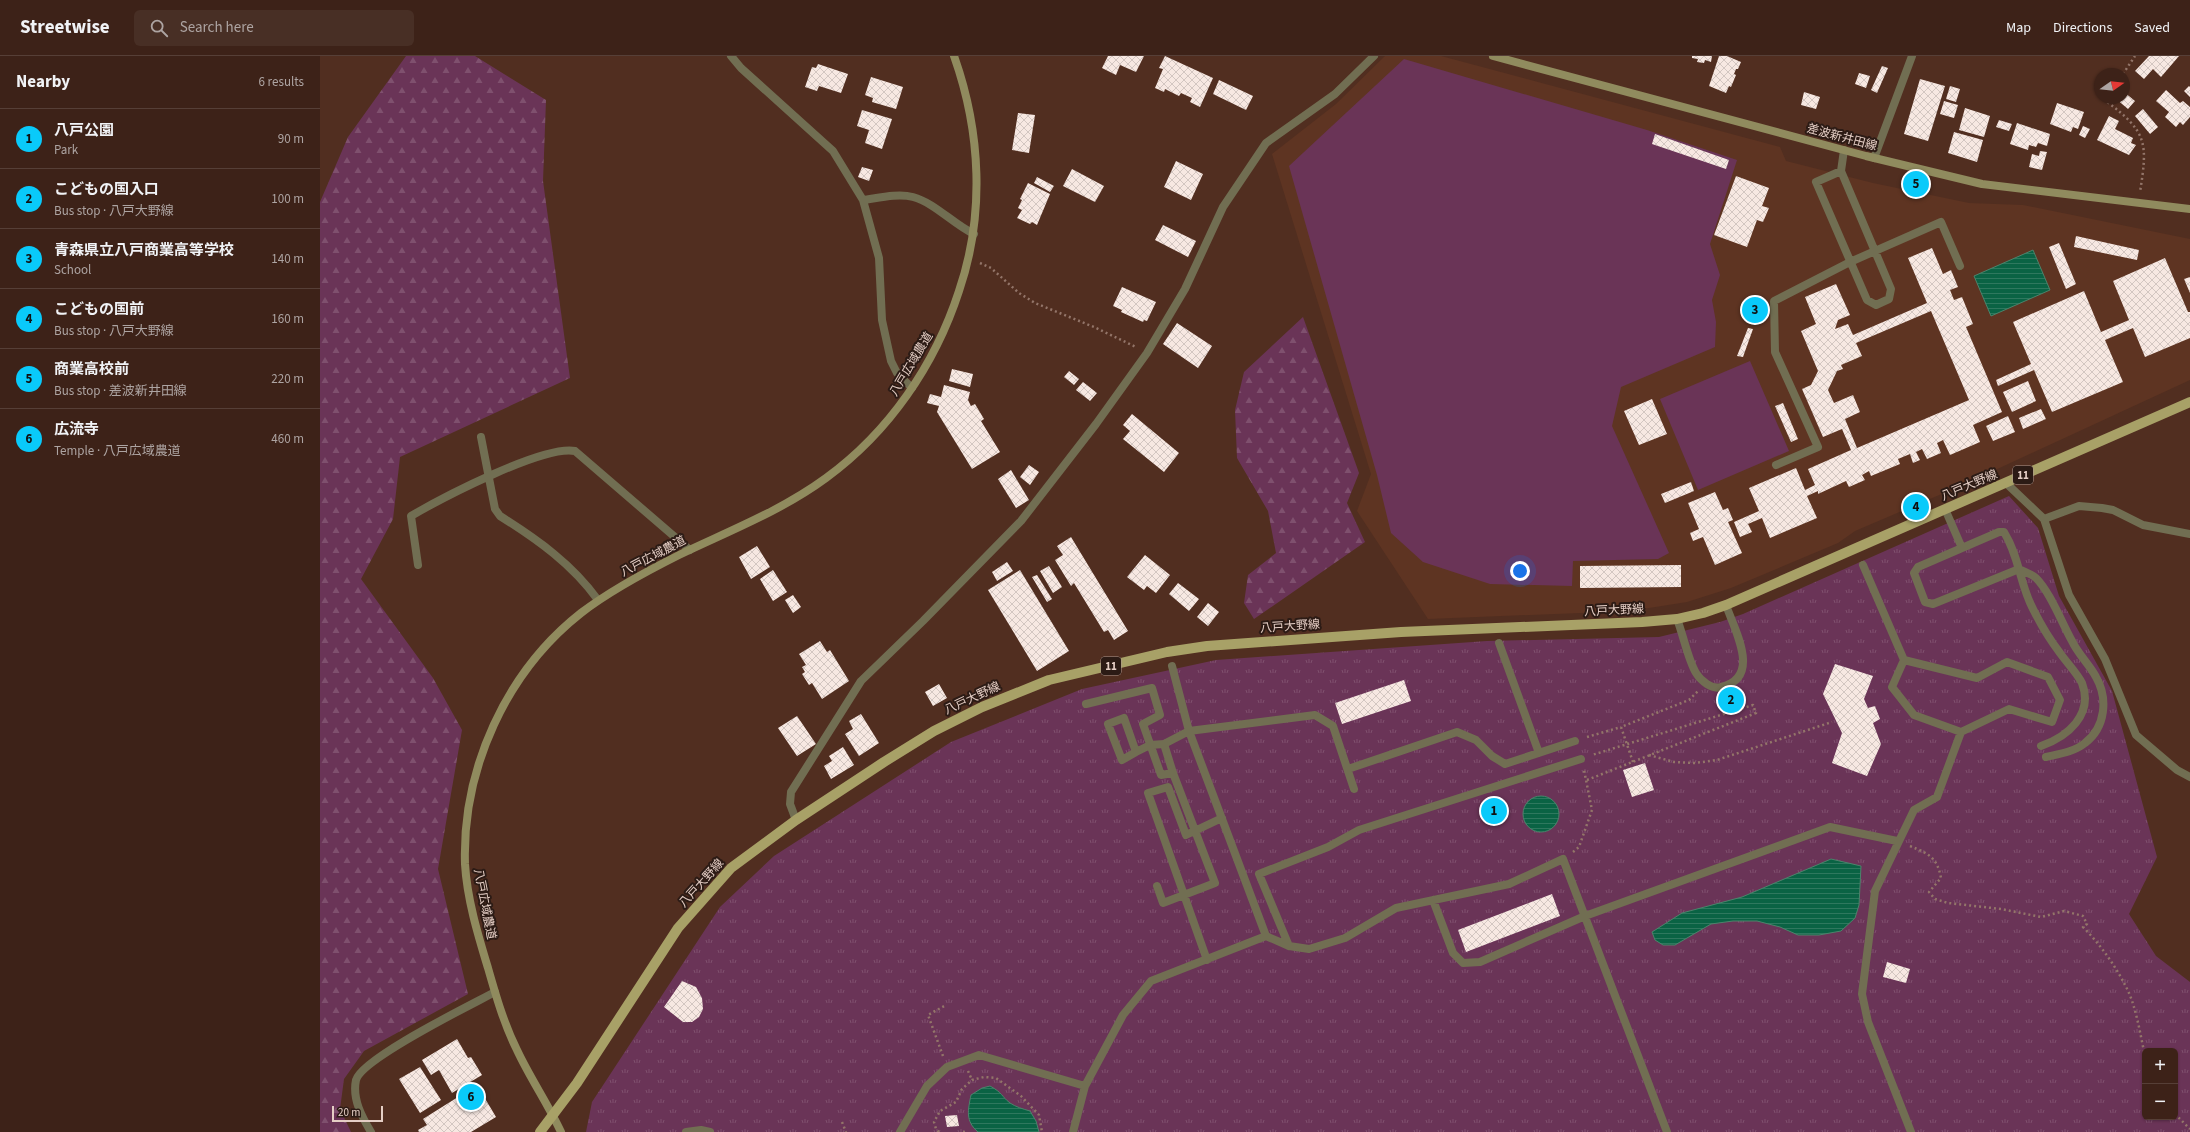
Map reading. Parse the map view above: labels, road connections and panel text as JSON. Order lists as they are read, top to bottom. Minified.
{"streets":{"main road":["11","八戸大野線"],"street":["差波新井田線","八戸広域農道"]},"crossings":[["八戸広域農道","八戸大野線"]],"scale_bar":"20 m","north":"right","page":{"header":"Streetwise","search":"Search here","nav":["Map","Directions","Saved"],"heading":["Nearby","6 results"],"list":[{"mark":"1","name":"八戸公園","note":"Park","value":"90 m"},{"mark":"2","name":"こどもの国入口","note":"Bus stop · 八戸大野線","value":"100 m"},{"mark":"3","name":"青森県立八戸商業高等学校","note":"School","value":"140 m"},{"mark":"4","name":"こどもの国前","note":"Bus stop · 八戸大野線","value":"160 m"},{"mark":"5","name":"商業高校前","note":"Bus stop · 差波新井田線","value":"220 m"},{"mark":"6","name":"広流寺","note":"Temple · 八戸広域農道","value":"460 m"}],"pins":["5","3","4","2","1","6"],"map_buttons":["+","−"],"scale":"20 m"}}
